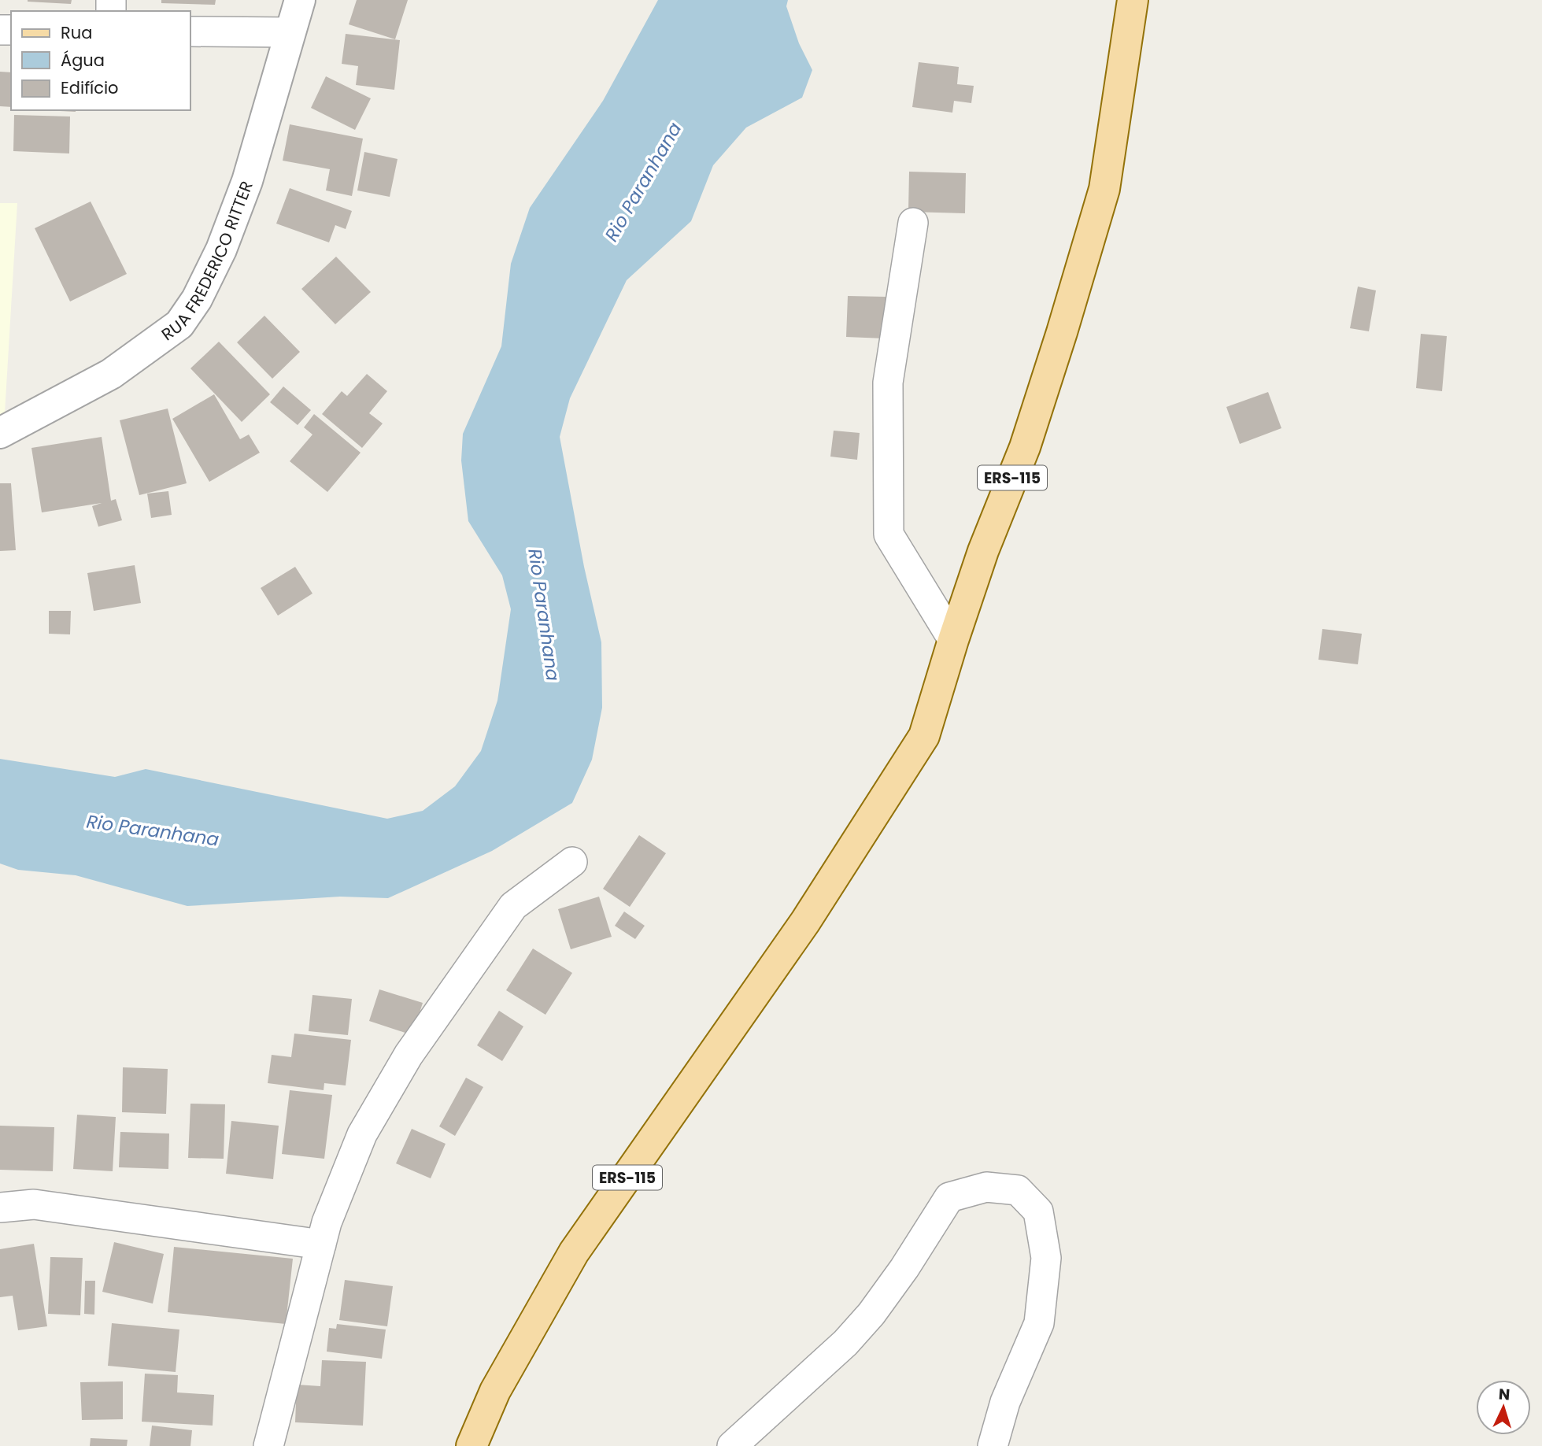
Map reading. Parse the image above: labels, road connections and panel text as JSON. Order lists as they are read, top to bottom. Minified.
{"streets":{"main road":["ERS-115"],"street":["RUA FREDERICO RITTER"]},"water":["Rio Paranhana"],"legend":["Rua","Água","Edifício"],"north":"top"}
